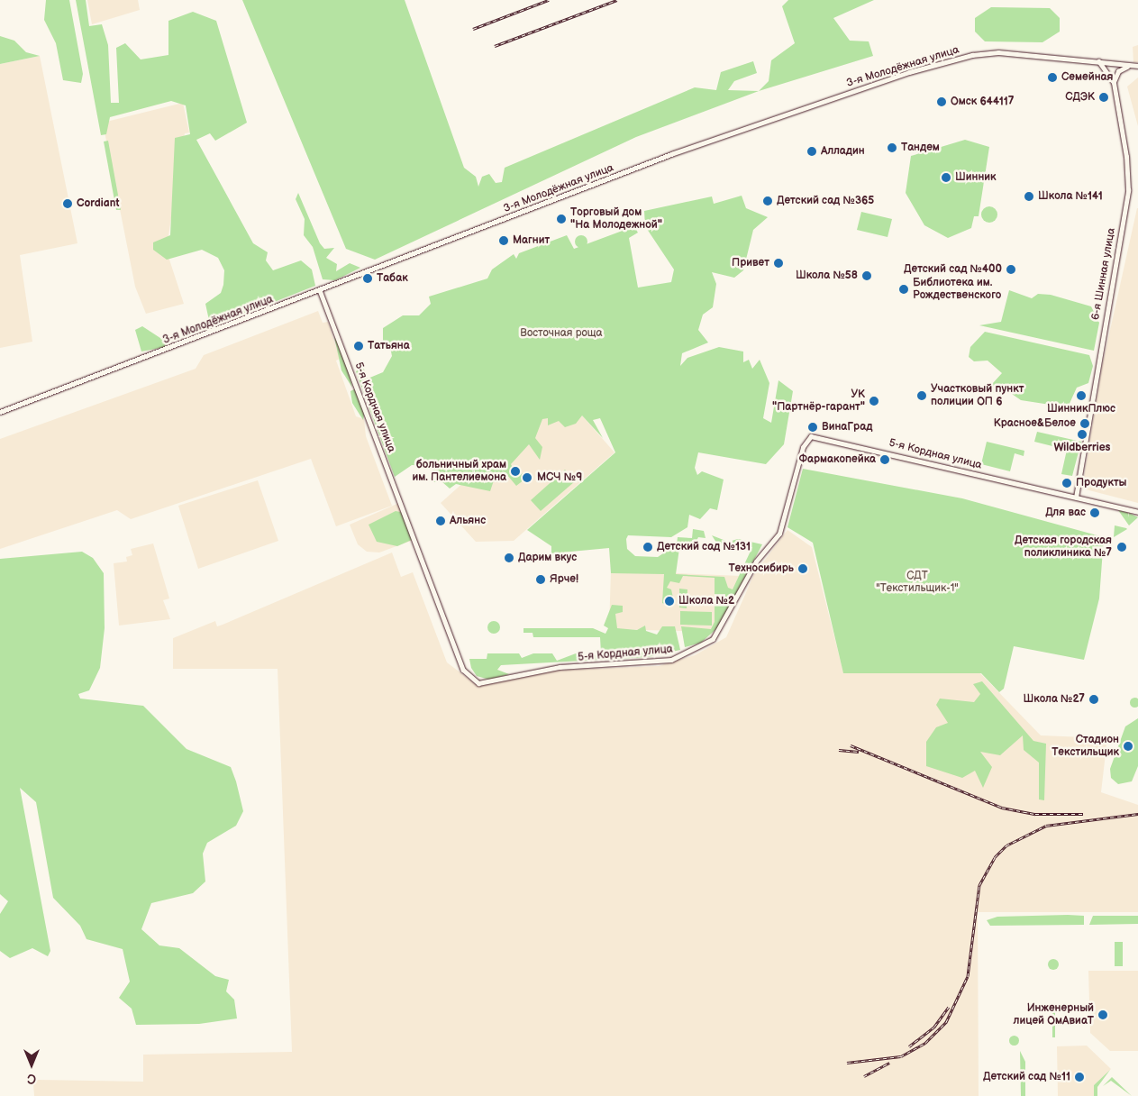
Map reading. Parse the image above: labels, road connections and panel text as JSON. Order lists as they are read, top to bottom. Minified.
{"streets":{"main road":["3-я Молодёжная улица","6-я Шинная улица","5-я Кордная улица"]},"crossings":[["3-я Молодёжная улица","6-я Шинная улица"],["3-я Молодёжная улица","5-я Кордная улица"],["6-я Шинная улица","5-я Кордная улица"]],"parks":["Восточная роща","СДТ \"Текстильщик-1\""],"places":["Семейная","СДЭК","Омск 644117","Тандем","Алладин","Шинник","Школа №141","Детский сад №365","Cordiant","Торговый дом \"На Молодежной\"","Магнит","Привет","Детский сад №400","Школа №58","Табак","Библиотека им. Рождественского","Татьяна","Участковый пункт полиции ОП 6","ШинникПлюс","УК \"Партнёр-гарант\"","Красное&Белое","ВинаГрад","Wildberries","Фармакопейка","больничный храм им. Пантелиемона","МСЧ №9","Продукты","Для вас","Альянс","Детский сад №131","Детская городская поликлиника №7","Дарим вкус","Техносибирь","Ярче!","Школа №2","Школа №27","Стадион Текстильщик","Инженерный лицей ОмАвиаТ","Детский сад №11"],"north":"bottom"}
